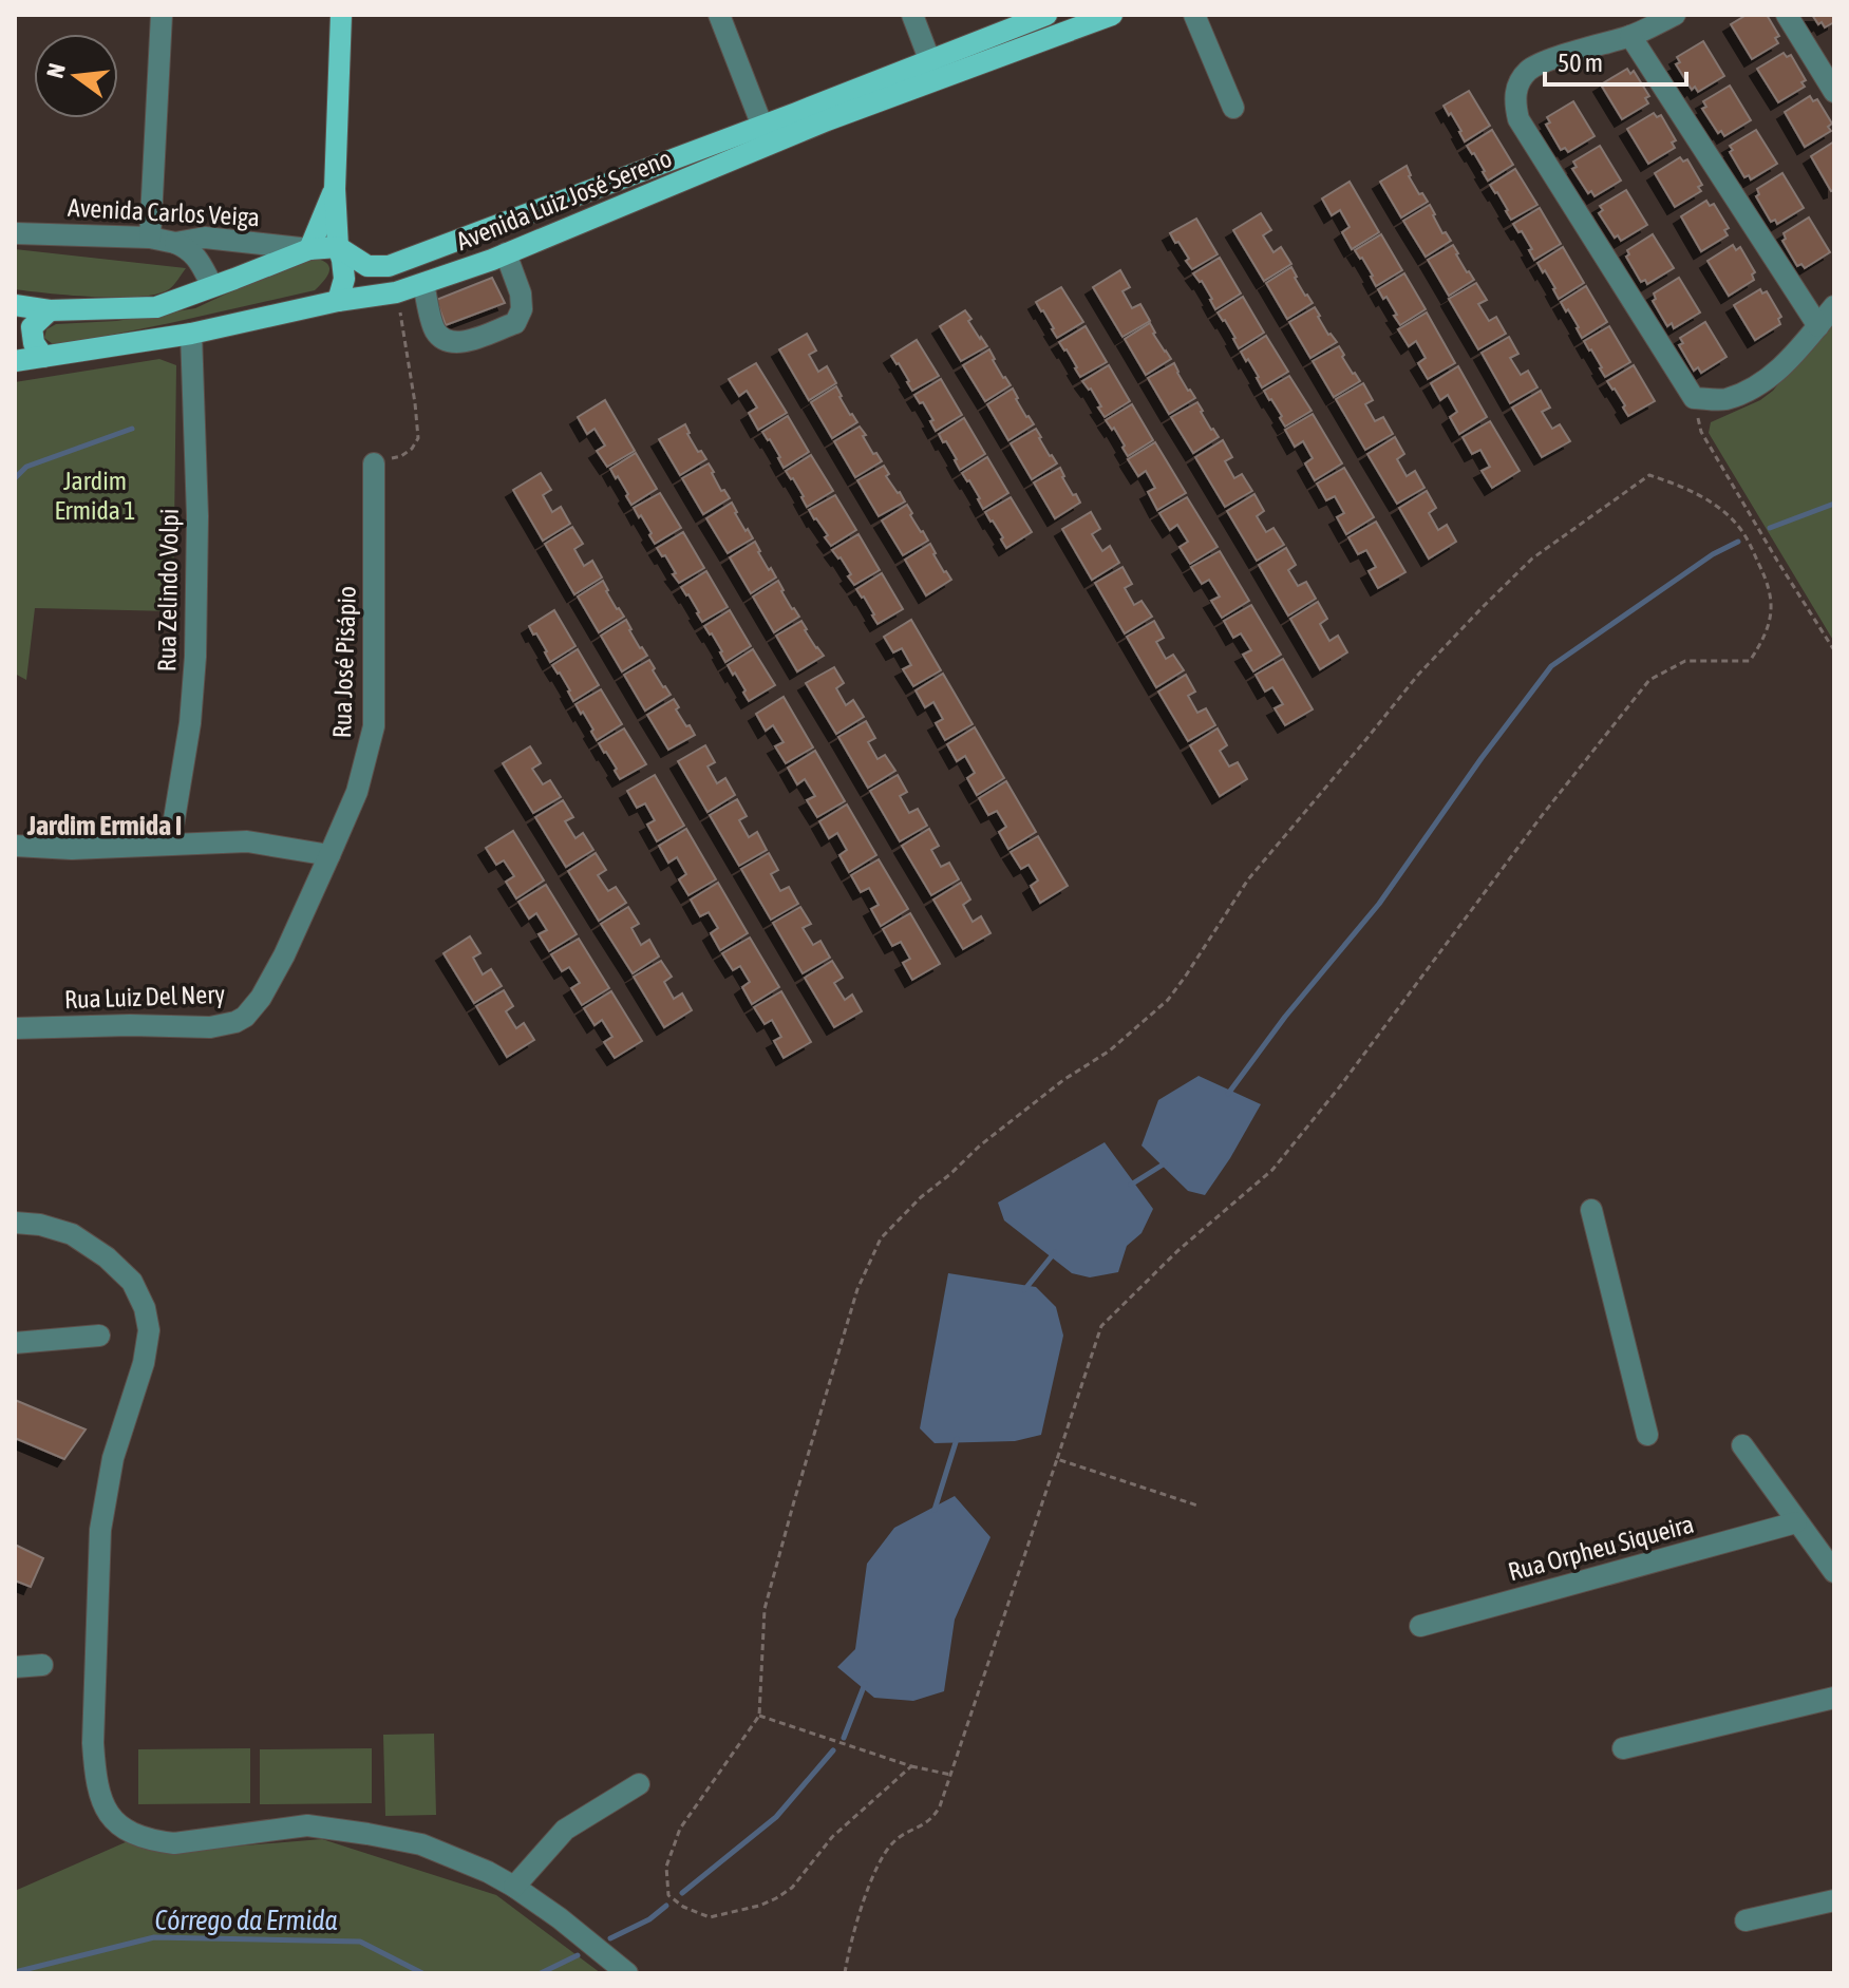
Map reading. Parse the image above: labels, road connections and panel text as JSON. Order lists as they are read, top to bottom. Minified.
{"streets":{"main road":["Avenida Luiz José Sereno"],"street":["Avenida Carlos Veiga","Rua Zelindo Volpi","Rua José Pisápio","Rua Luiz Del Nery","Rua Orpheu Siqueira"]},"crossings":[["Avenida Luiz José Sereno","Rua Zelindo Volpi"],["Rua José Pisápio","Rua Luiz Del Nery"]],"districts":["Jardim Ermida I"],"water":["Córrego da Ermida"],"parks":["Jardim Ermida 1"],"scale_bar":"50 m","north":"left"}
